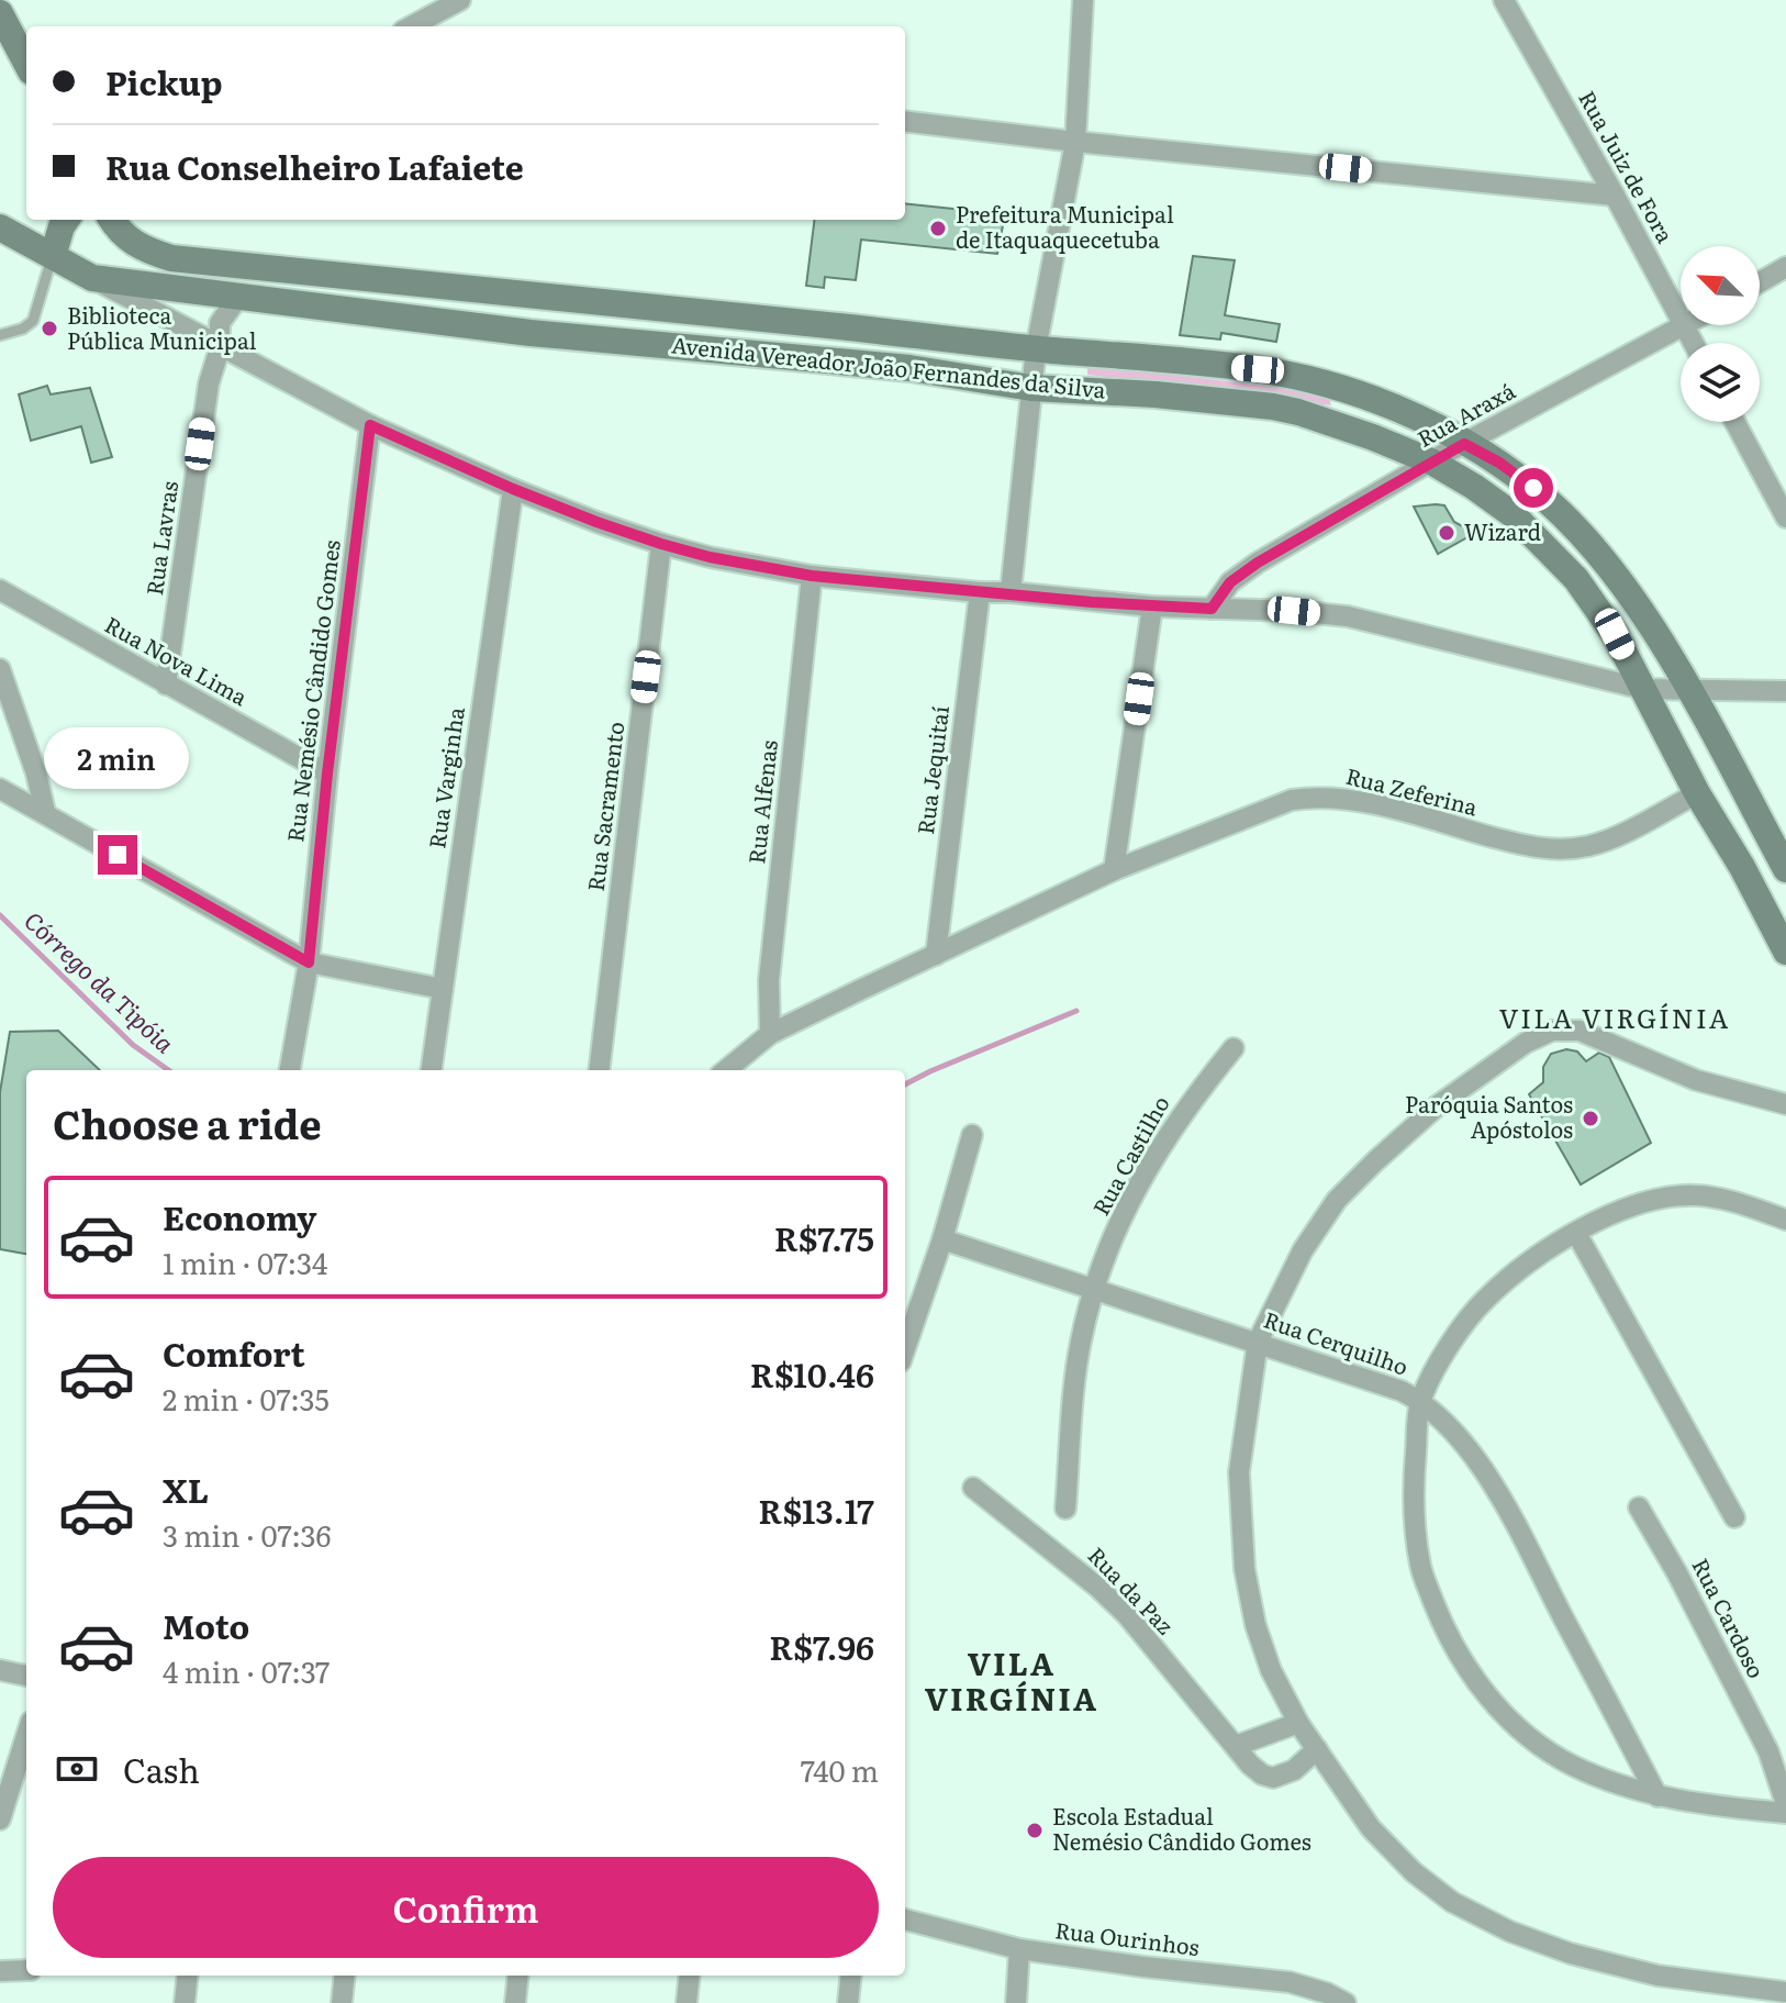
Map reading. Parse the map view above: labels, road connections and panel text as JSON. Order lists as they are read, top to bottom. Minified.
{"streets":{"main road":["Avenida Vereador João Fernandes da Silva"],"street":["Rua Juiz de Fora","Rua Araxá","Rua Lavras","Rua Nova Lima","Rua Nemésio Cândido Gomes","Rua Jequitaí","Rua Varginha","Rua Zeferina","Rua Alfenas","Rua Sacramento","Rua Castilho","Rua Cerquilho","Rua da Paz","Rua Cardoso","Rua Ourinhos"]},"crossings":[["Rua Juiz de Fora","Rua Araxá"],["Avenida Vereador João Fernandes da Silva","Rua Araxá"],["Avenida Vereador João Fernandes da Silva","Rua Lavras"],["Avenida Vereador João Fernandes da Silva","Rua Zeferina"],["Rua Lavras","Rua Nova Lima"],["Rua Nova Lima","Rua Nemésio Cândido Gomes"],["Rua Castilho","Rua Cerquilho"]],"districts":["VILA VIRGÍNIA","VILA VIRGÍNIA"],"water":["Córrego da Tipóia"],"places":["Prefeitura Municipal de Itaquaquecetuba","Biblioteca Pública Municipal","Wizard","Paróquia Santos Apóstolos","Escola Estadual Nemésio Cândido Gomes"],"north":"top left","page":{"banner":["Pickup","Rua Conselheiro Lafaiete"],"bubble":"2 min","heading":"Choose a ride","list":[{"name":"Economy","note":"1 min · 07:34","value":"R$7.75"},{"name":"Comfort","note":"2 min · 07:35","value":"R$10.46"},{"name":"XL","note":"3 min · 07:36","value":"R$13.17"},{"name":"Moto","note":"4 min · 07:37","value":"R$7.96"}],"pay":["Cash","740 m"],"buttons":"Confirm"}}
